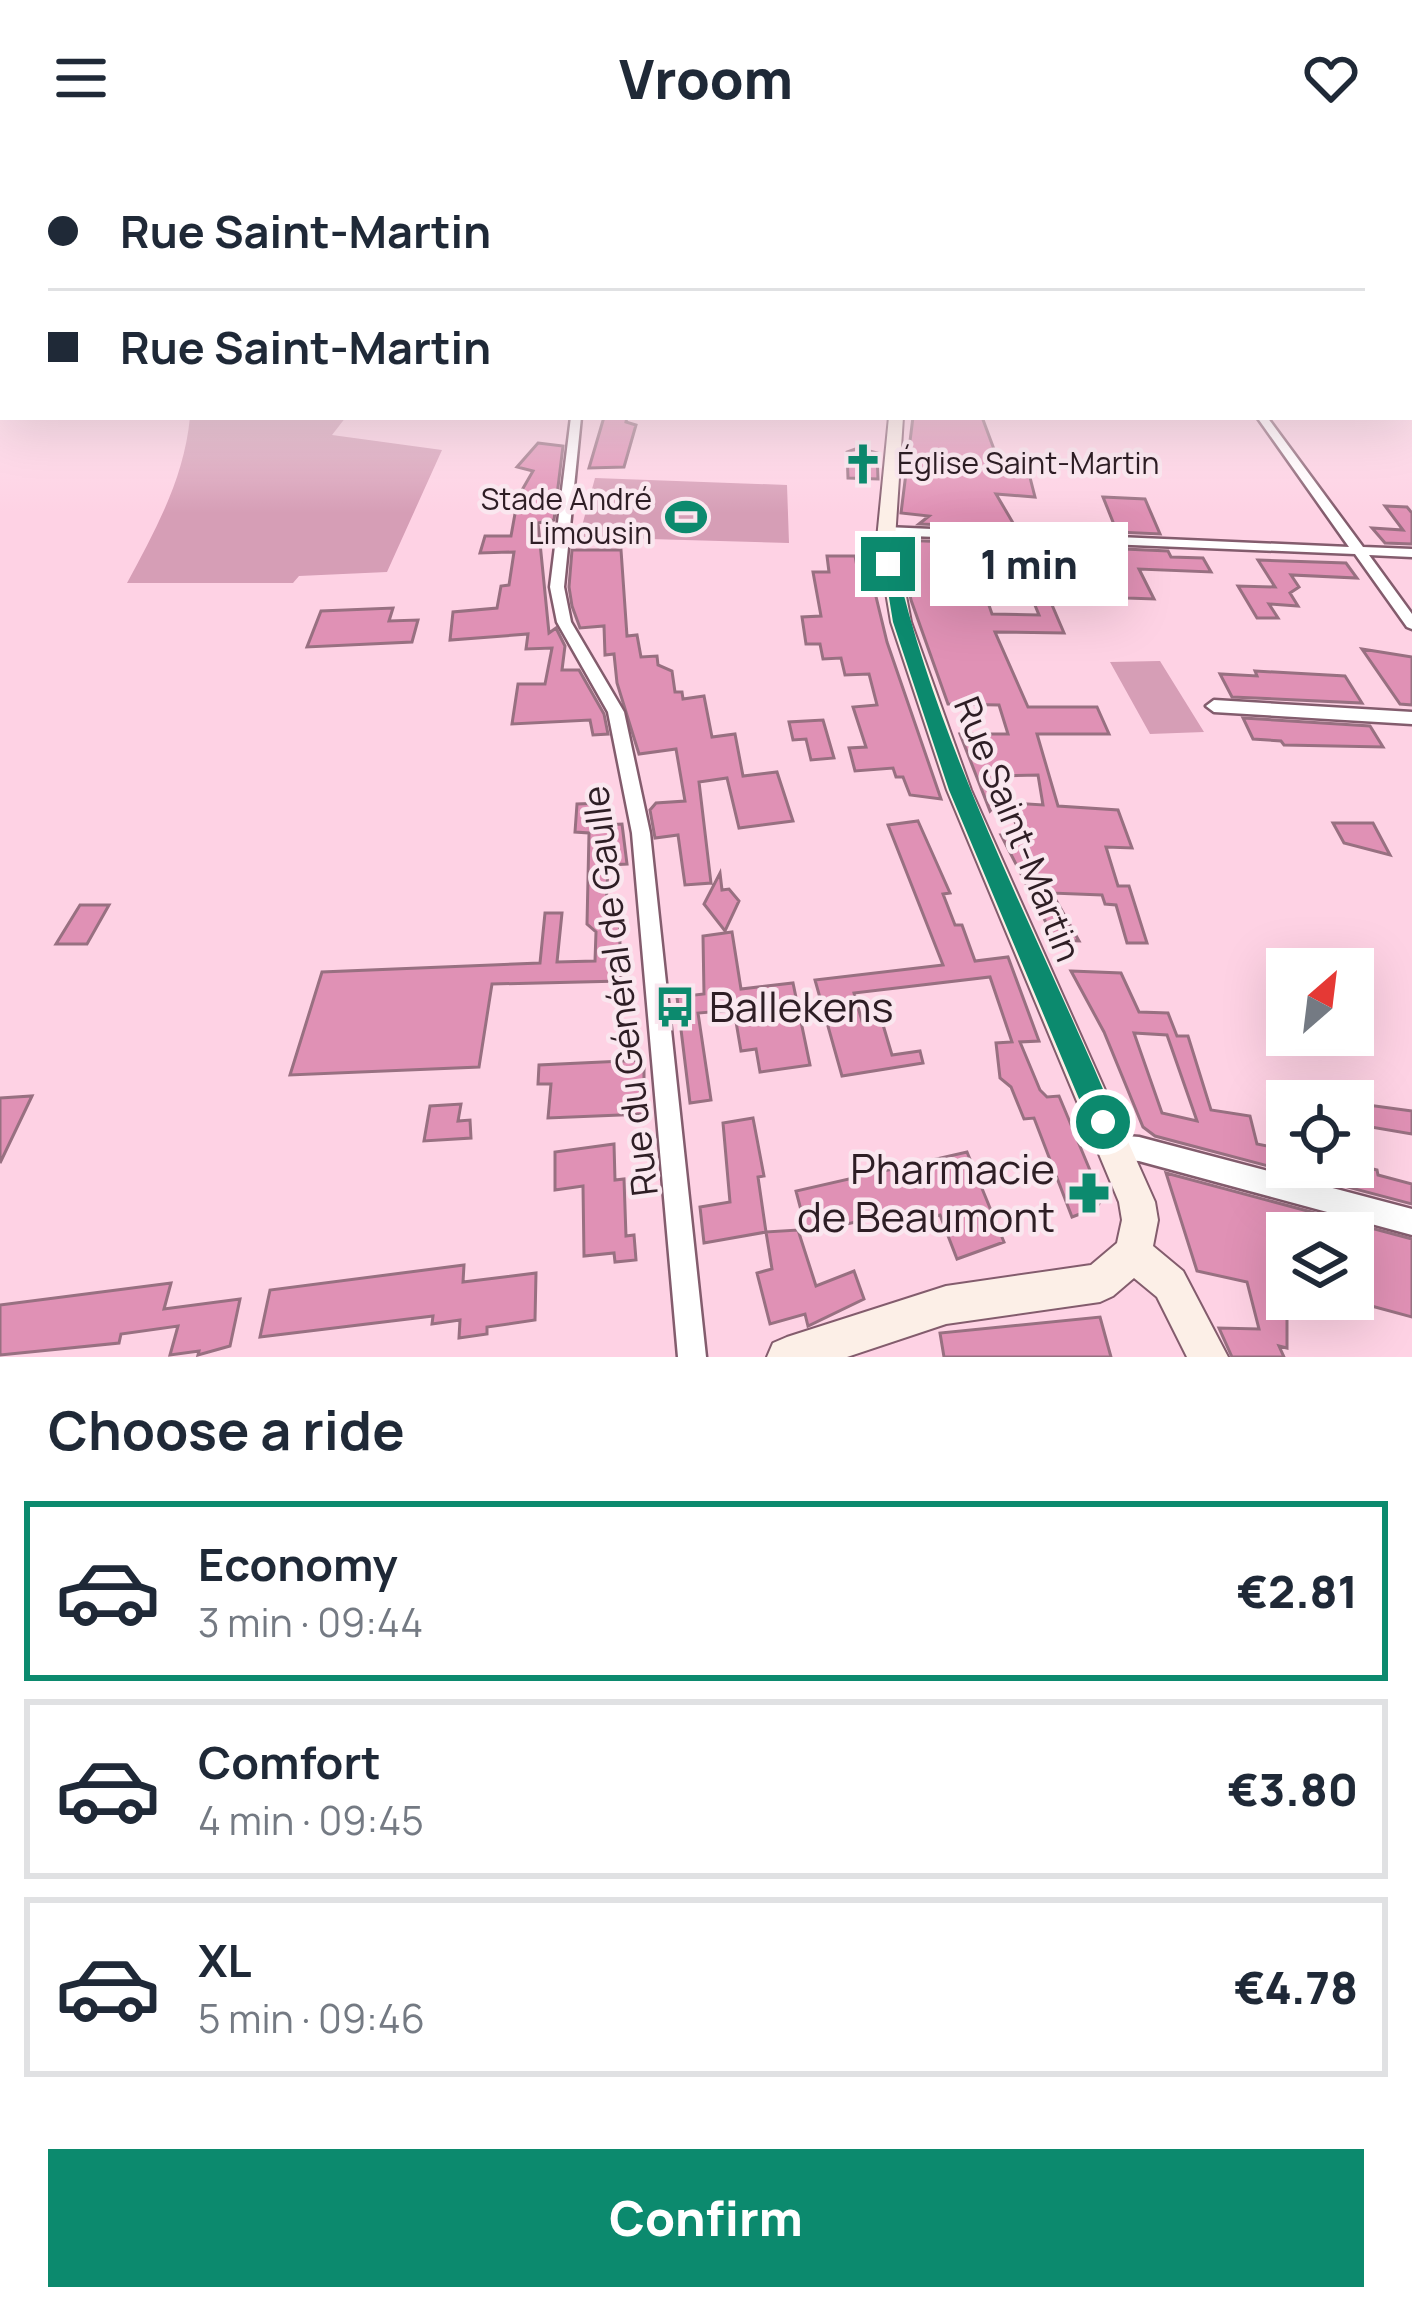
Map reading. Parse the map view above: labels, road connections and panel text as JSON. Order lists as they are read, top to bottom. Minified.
{"streets":{"main road":["Rue Saint-Martin"],"street":["Rue du Général de Gaulle"]},"places":{"church":["Église Saint-Martin"],"sports":["Stade André Limousin"],"bus stop":["Ballekens"],"pharmacy":["Pharmacie de Beaumont"]},"north":"top right","page":{"header":"Vroom","banner":["Rue Saint-Martin","Rue Saint-Martin"],"bubble":"1 min","heading":"Choose a ride","list":[{"name":"Economy","note":"3 min · 09:44","value":"€2.81"},{"name":"Comfort","note":"4 min · 09:45","value":"€3.80"},{"name":"XL","note":"5 min · 09:46","value":"€4.78"}],"buttons":"Confirm"}}
